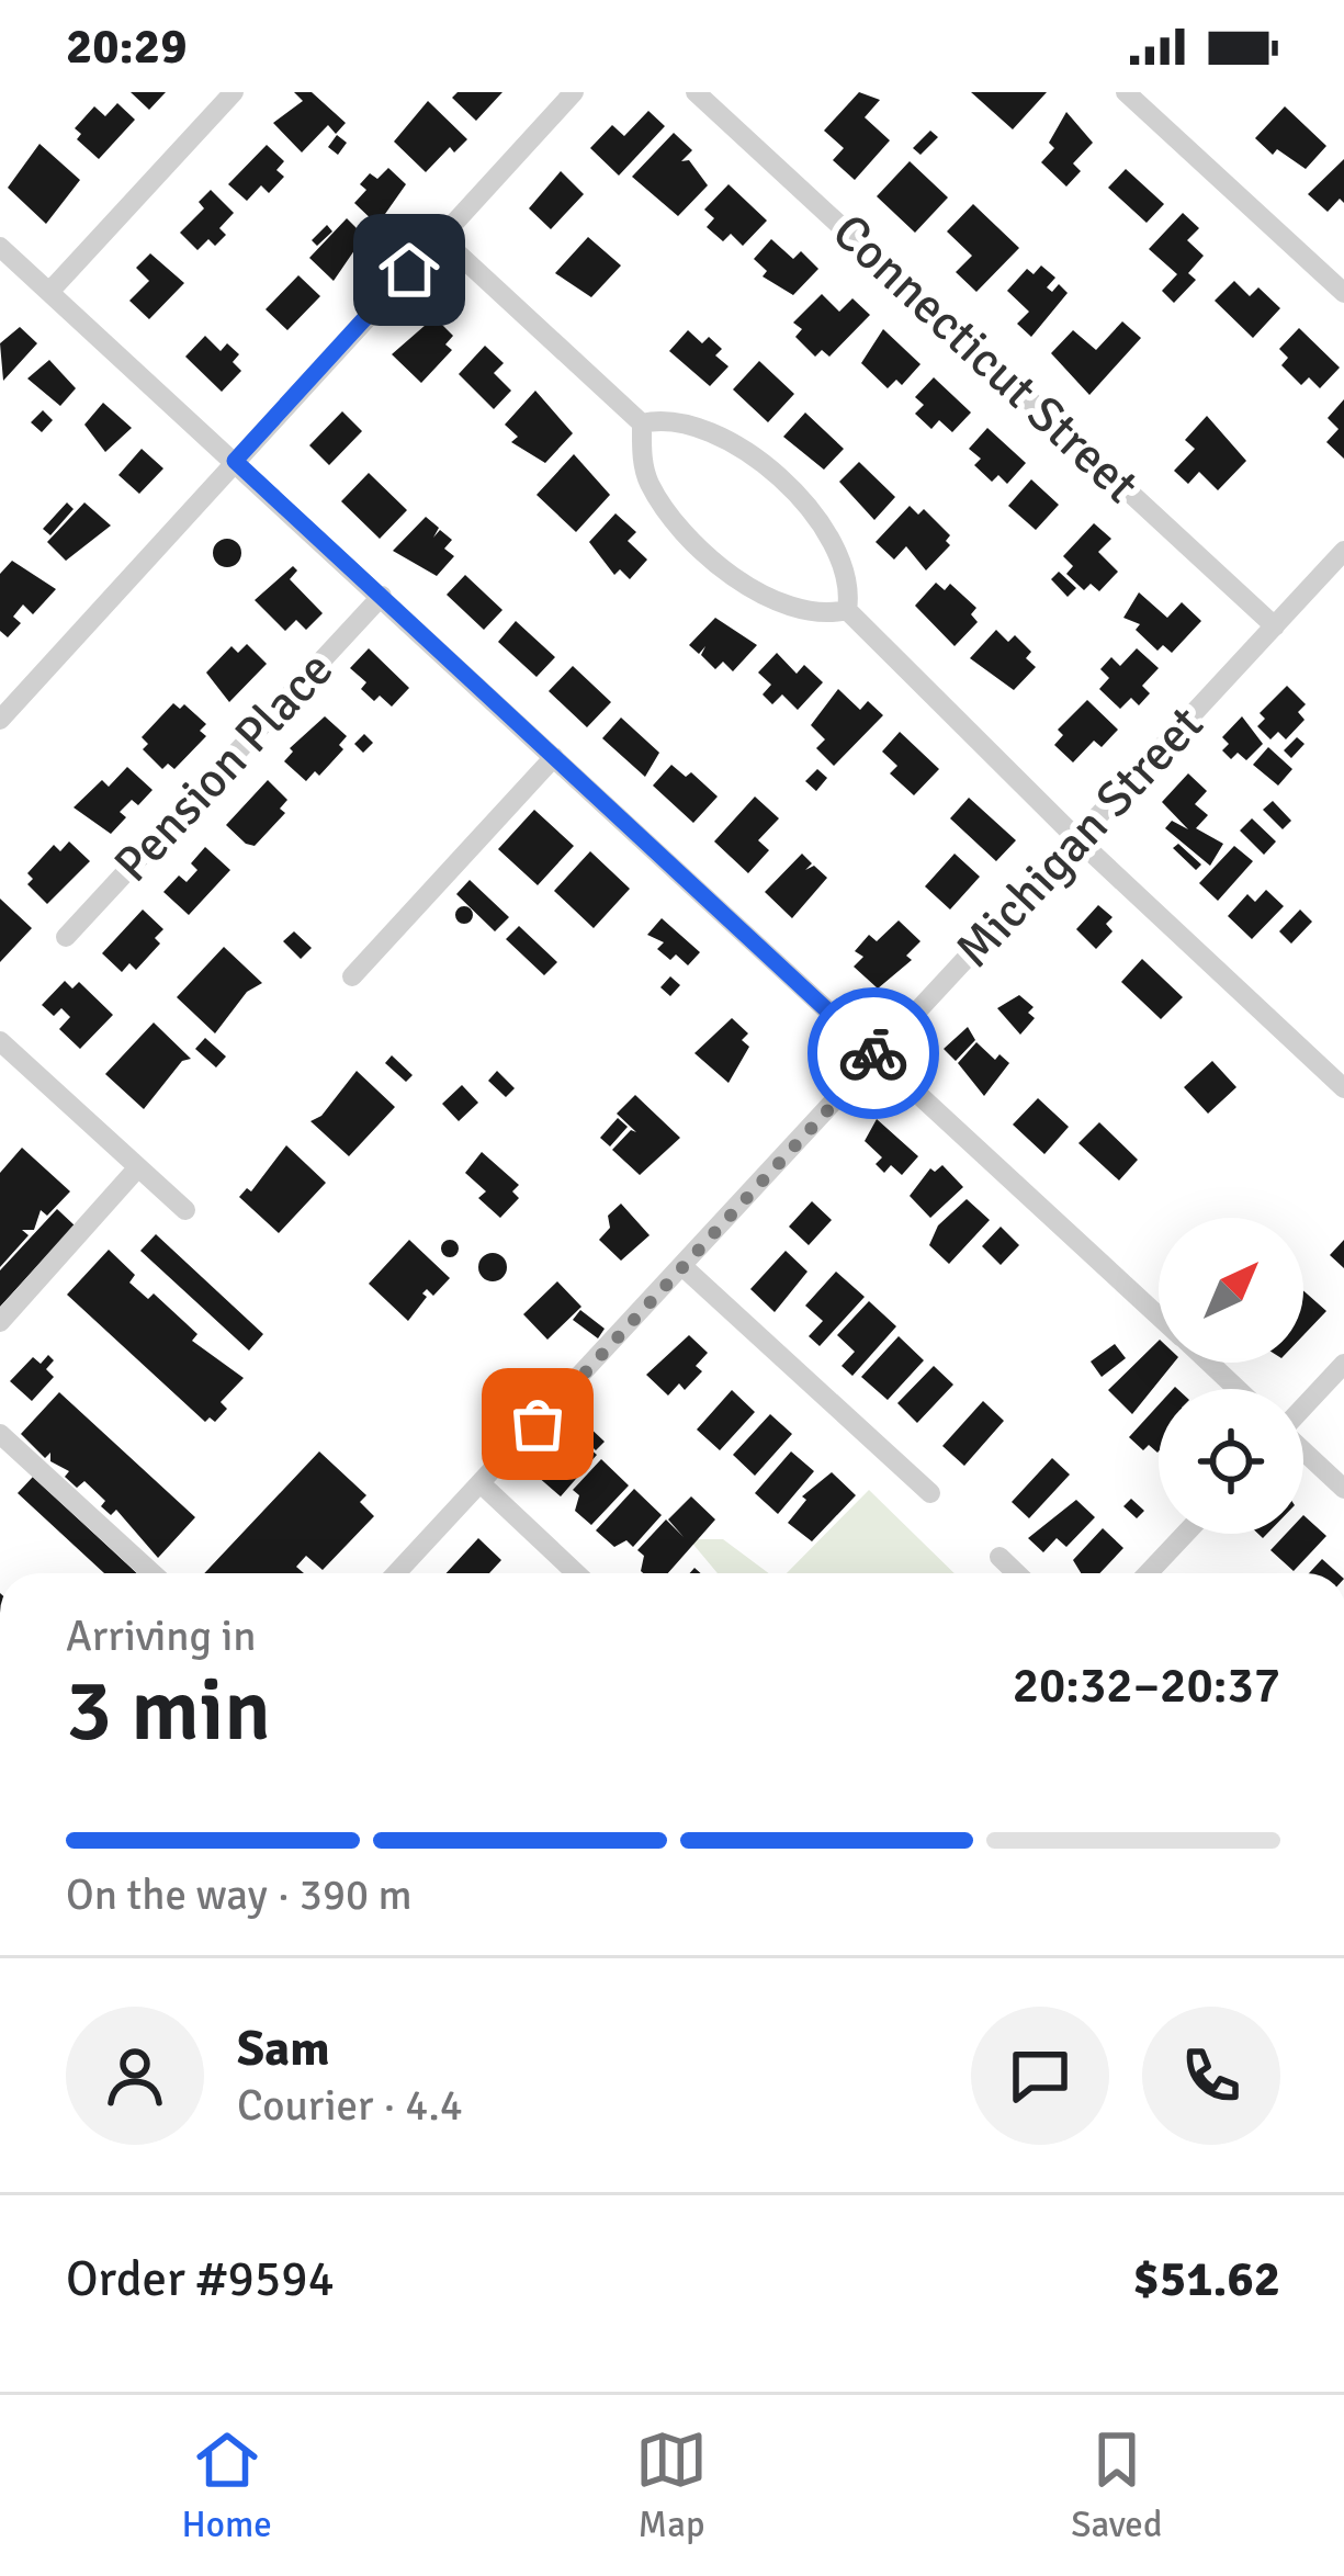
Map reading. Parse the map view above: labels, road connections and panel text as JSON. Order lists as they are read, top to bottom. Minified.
{"streets":{"street":["Connecticut Street","Pension Place","Michigan Street"]},"crossings":[["Connecticut Street","Michigan Street"]],"north":"top right","page":{"status":"20:29","heading":["3 min","Arriving in","20:32–20:37"],"panel":["Sam","Courier · 4.4","Order #9594","$51.62"],"bar":"On the way · 390 m","tabs":["Home","Map","Saved"]}}
